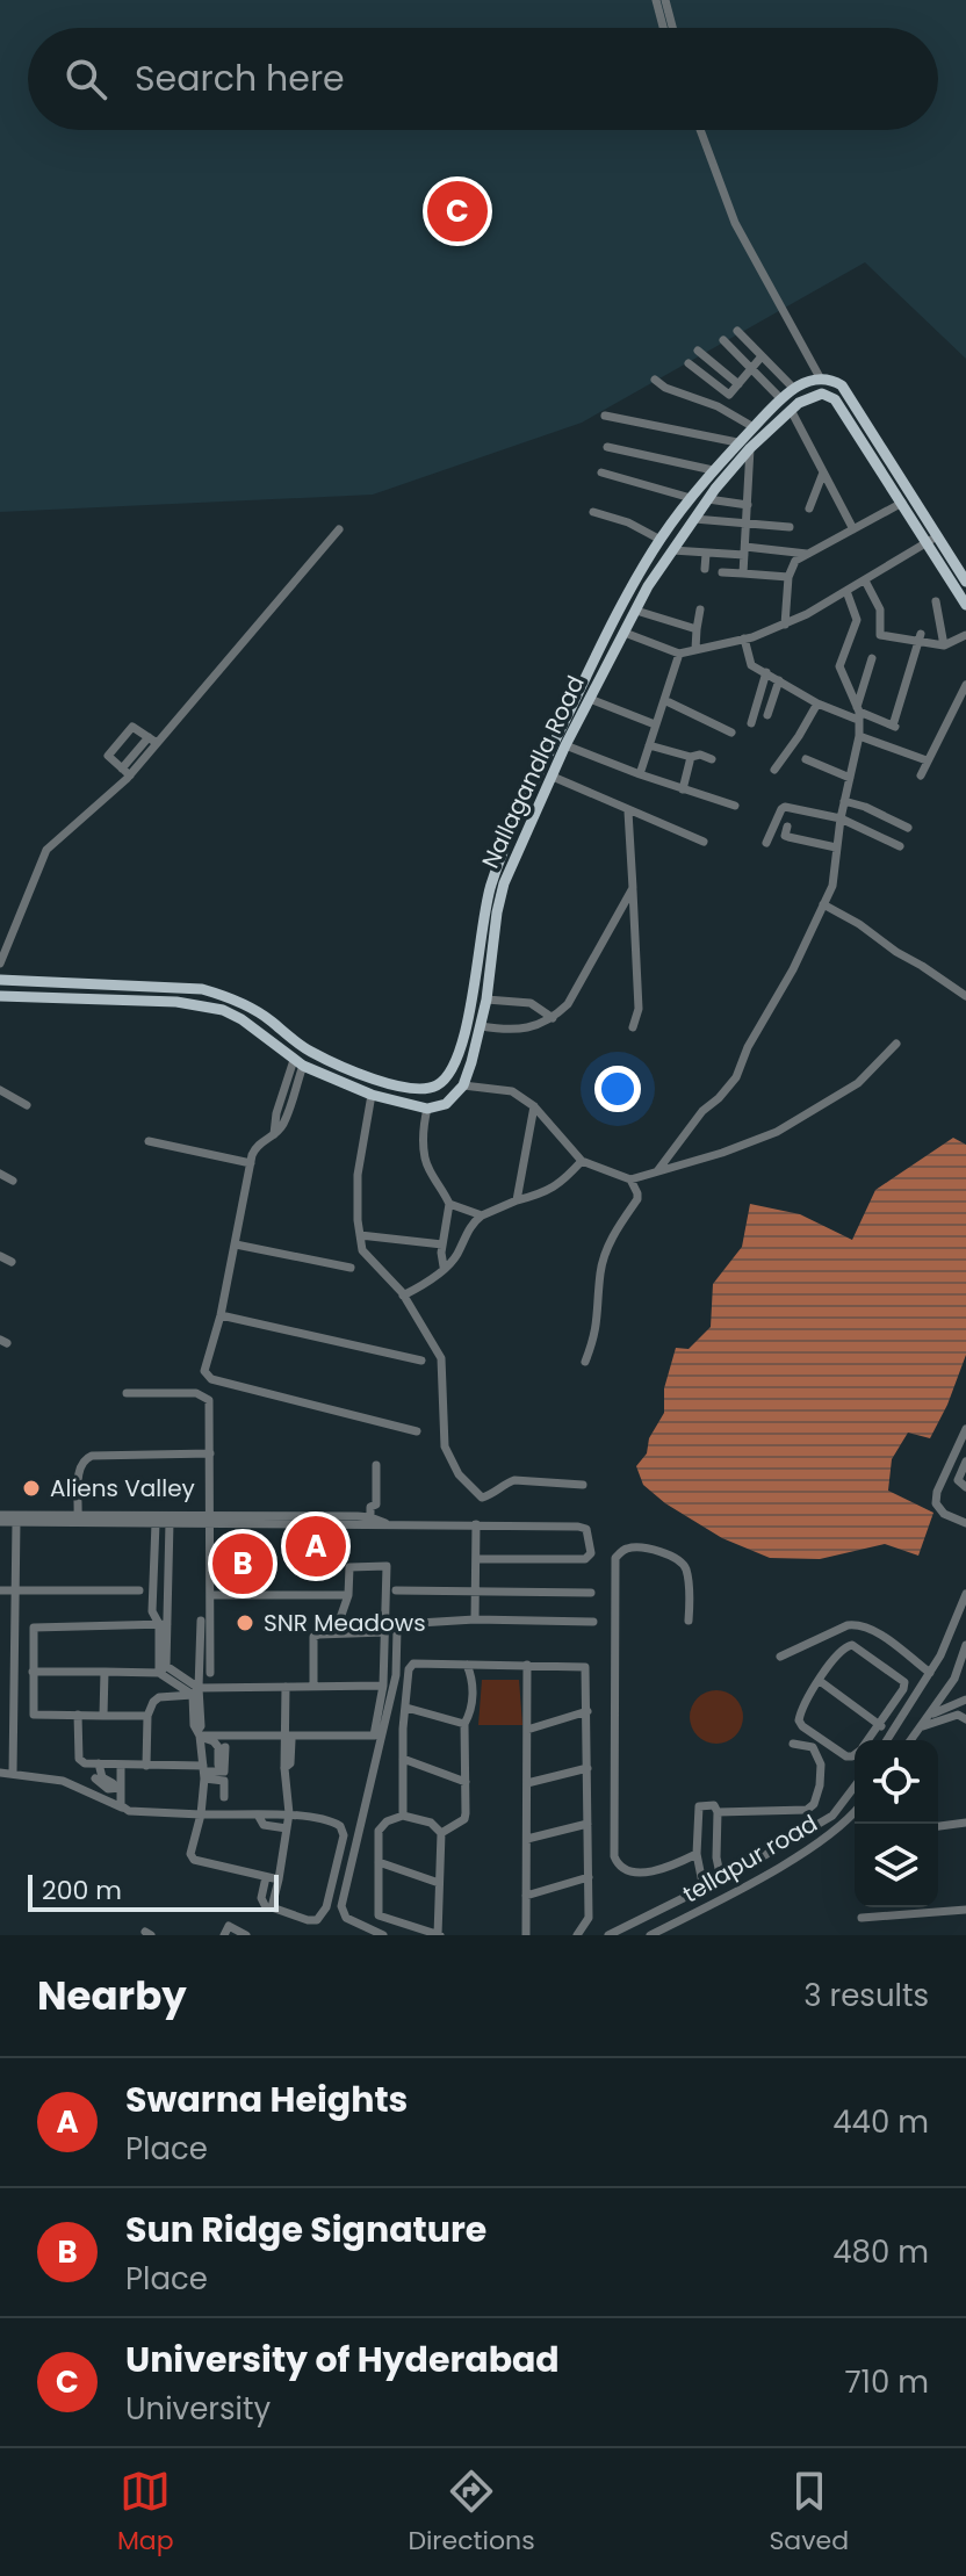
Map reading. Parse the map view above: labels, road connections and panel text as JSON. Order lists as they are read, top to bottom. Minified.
{"streets":{"main road":["Nallagandla Road"],"street":["tellapur road"]},"places":["Aliens Valley","SNR Meadows"],"scale_bar":"200 m","page":{"search":"Search here","pins":["C","A","B"],"scale":"200 m","heading":["Nearby","3 results"],"list":[{"mark":"A","name":"Swarna Heights","note":"Place","value":"440 m"},{"mark":"B","name":"Sun Ridge Signature","note":"Place","value":"480 m"},{"mark":"C","name":"University of Hyderabad","note":"University","value":"710 m"}],"nav":["Map","Directions","Saved"]}}
